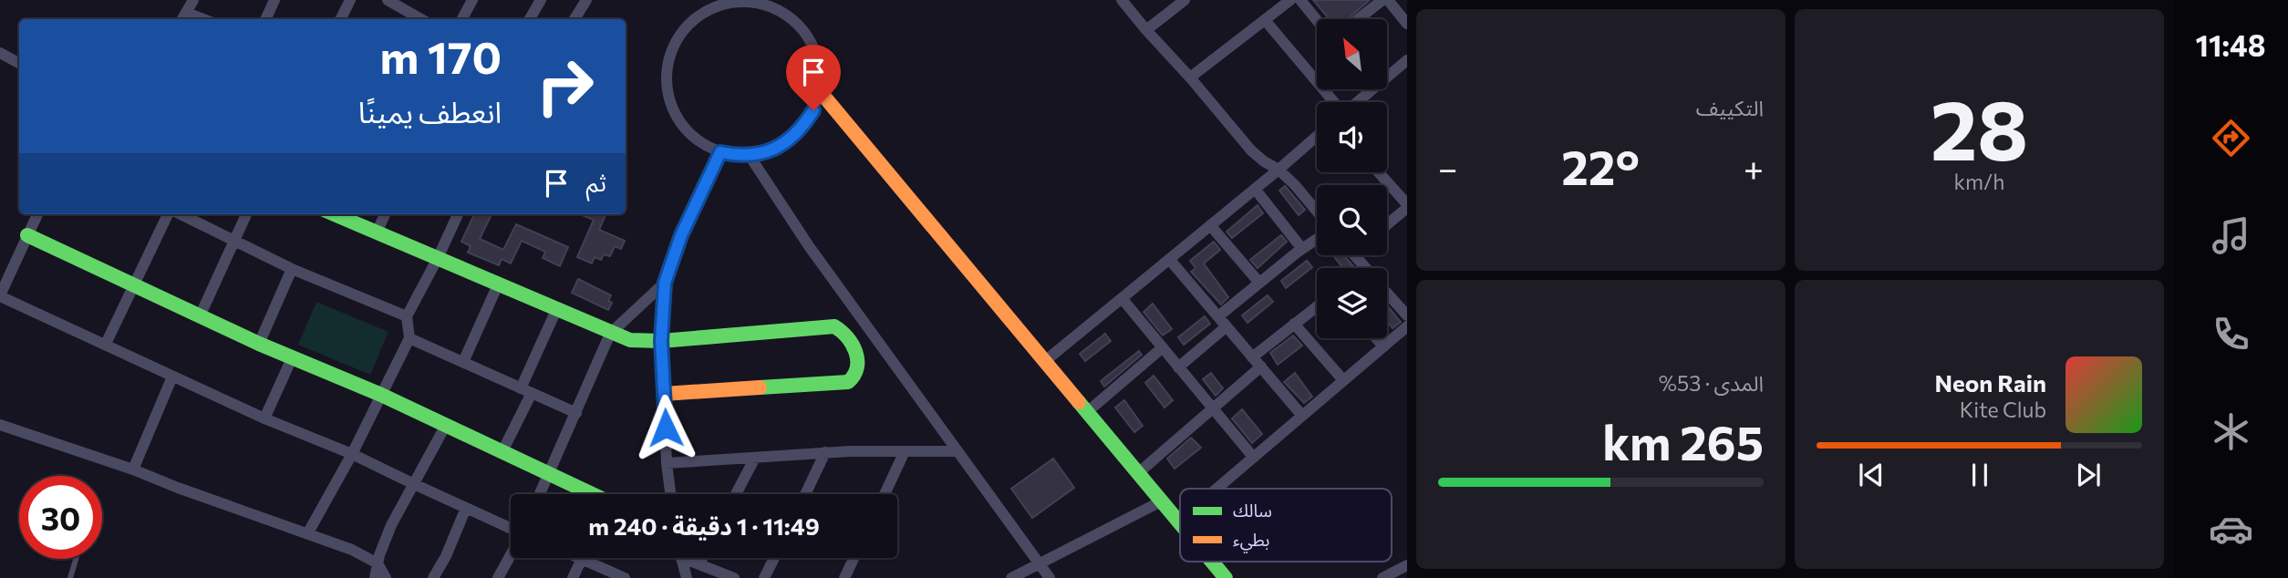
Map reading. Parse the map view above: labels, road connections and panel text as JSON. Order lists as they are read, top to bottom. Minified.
{"legend":["سالك","بطيء"],"north":"top left","page":{"tabs":"11:48","tile":[["28","km/h"],"التكييف",["المدى · 53%","265 km"]],"turn":["170 m","انعطف يمينًا"],"heat":["−","22°","+"],"then":"ثم","song":["Neon Rain","Kite Club"],"limit":"30","trip":"11:49 · 1 دقيقة · 240 m"}}
